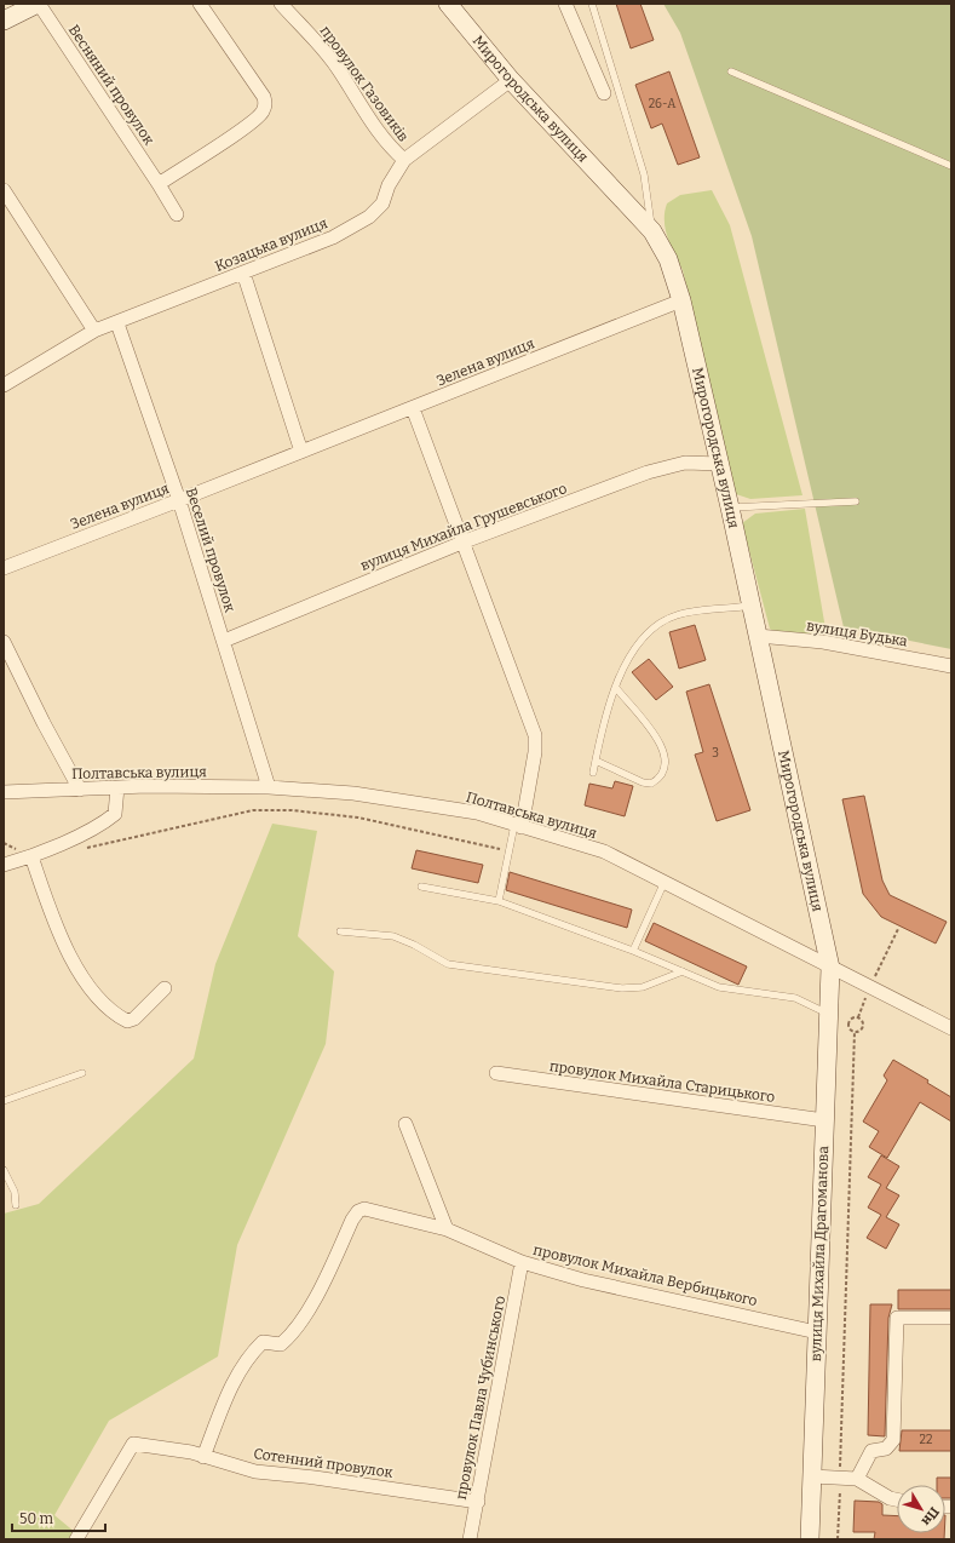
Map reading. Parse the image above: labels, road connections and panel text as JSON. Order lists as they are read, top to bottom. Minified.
{"streets":{"street":["провулок Газовиків","Весняний провулок","Мирогородська вулиця","Козацька вулиця","Зелена вулиця","вулиця Михайла Грушевського","Веселий провулок","вулиця Будька","Полтавська вулиця","провулок Михайла Старицького","вулиця Михайла Драгоманова","провулок Михайла Вербицького","провулок Павла Чубинського","Сотенний провулок"]},"crossings":[["провулок Газовиків","Козацька вулиця"],["Мирогородська вулиця","Козацька вулиця"],["Мирогородська вулиця","Зелена вулиця"],["Мирогородська вулиця","вулиця Михайла Грушевського"],["Мирогородська вулиця","вулиця Будька"],["Мирогородська вулиця","Полтавська вулиця"],["Мирогородська вулиця","вулиця Михайла Драгоманова"],["Козацька вулиця","Веселий провулок"],["Зелена вулиця","Веселий провулок"],["вулиця Михайла Грушевського","Веселий провулок"],["Веселий провулок","Полтавська вулиця"],["Полтавська вулиця","вулиця Михайла Драгоманова"],["провулок Михайла Старицького","вулиця Михайла Драгоманова"],["вулиця Михайла Драгоманова","провулок Михайла Вербицького"],["провулок Михайла Вербицького","провулок Павла Чубинського"],["провулок Михайла Вербицького","Сотенний провулок"],["провулок Павла Чубинського","Сотенний провулок"]],"house_numbers":["26-А","3","22"],"scale_bar":"50 m","north":"bottom right"}
